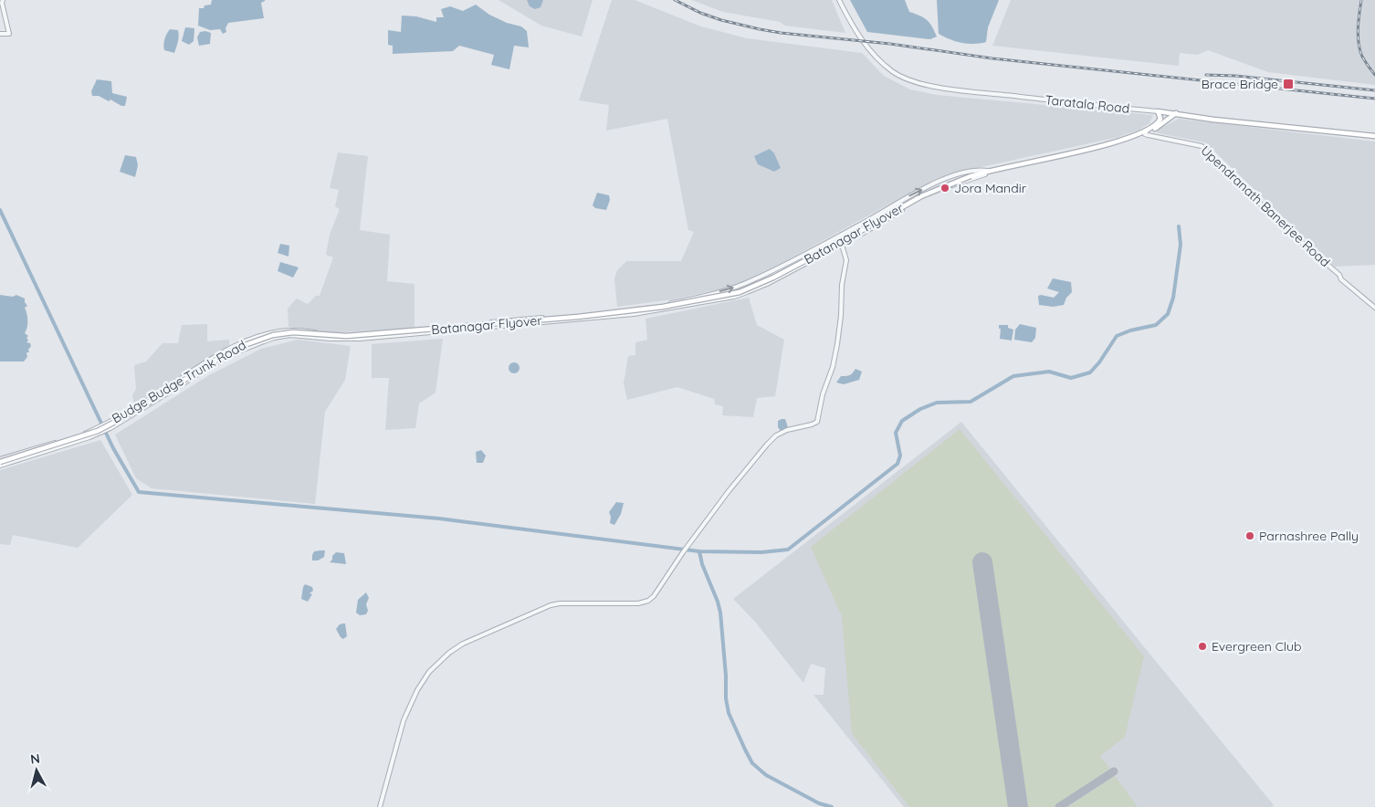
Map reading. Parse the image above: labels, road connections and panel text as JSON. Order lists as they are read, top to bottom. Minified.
{"streets":{"main road":["Taratala Road","Batanagar Flyover"],"street":["Upendranath Banerjee Road","Budge Budge Trunk Road"]},"crossings":[["Taratala Road","Batanagar Flyover"],["Upendranath Banerjee Road","Batanagar Flyover"],["Batanagar Flyover","Budge Budge Trunk Road"]],"places":{"transit":["Brace Bridge"],"other":["Jora Mandir","Parnashree Pally","Evergreen Club"]},"north":"top"}
